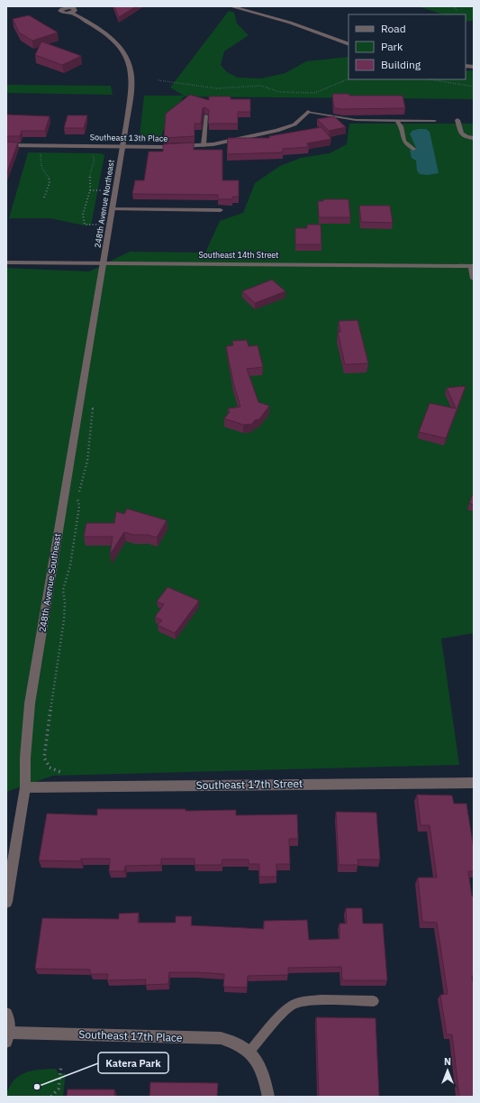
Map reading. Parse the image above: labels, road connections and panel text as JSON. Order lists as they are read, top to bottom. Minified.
{"streets":{"street":["Southeast 13th Place","248th Avenue Northeast","Southeast 14th Street","248th Avenue Southeast","Southeast 17th Street","Southeast 17th Place"]},"crossings":[["Southeast 13th Place","248th Avenue Northeast"],["248th Avenue Northeast","Southeast 14th Street"],["248th Avenue Northeast","248th Avenue Southeast"],["Southeast 14th Street","248th Avenue Southeast"],["248th Avenue Southeast","Southeast 17th Street"]],"places":["Katera Park"],"legend":["Road","Park","Building"],"north":"top"}
